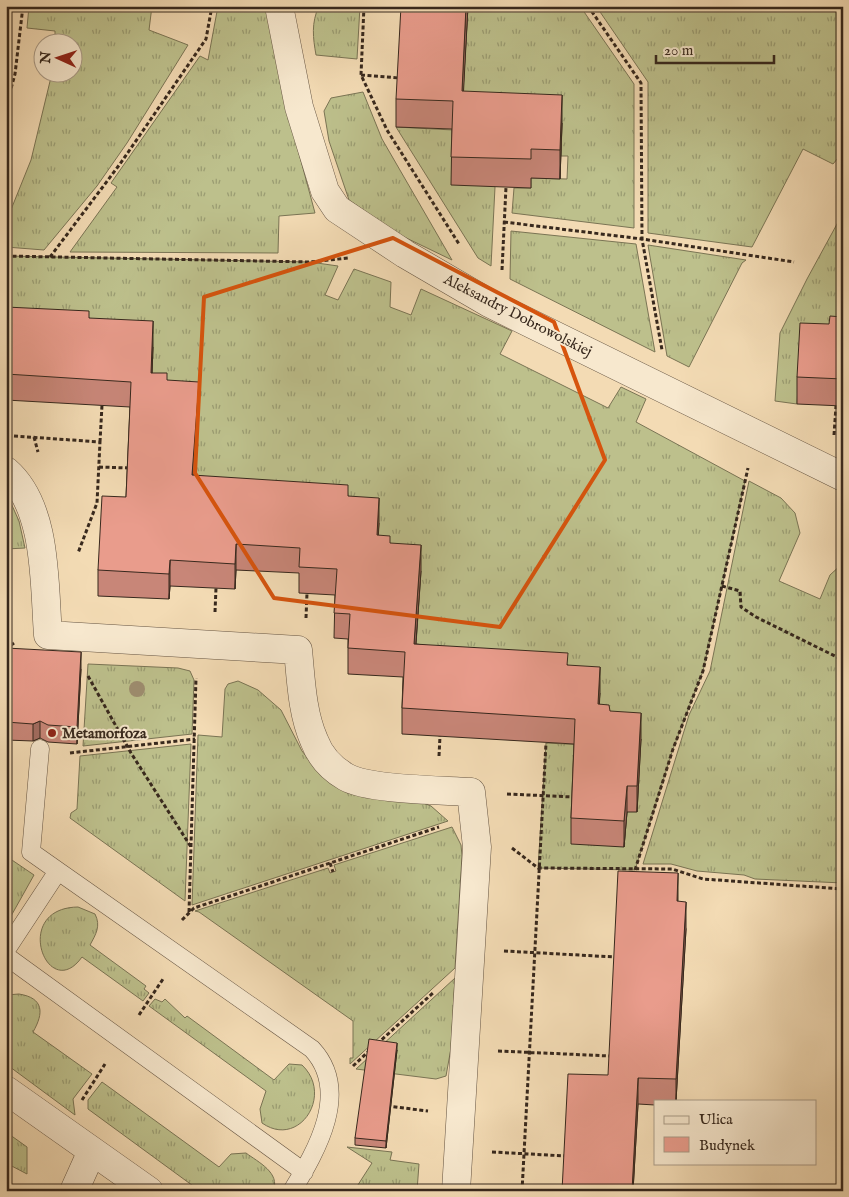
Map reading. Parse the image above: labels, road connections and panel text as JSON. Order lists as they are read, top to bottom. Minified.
{"streets":{"street":["Aleksandry Dobrowolskiej"]},"places":["Metamorfoza"],"legend":["Ulica","Budynek"],"scale_bar":"20 m","north":"left"}
